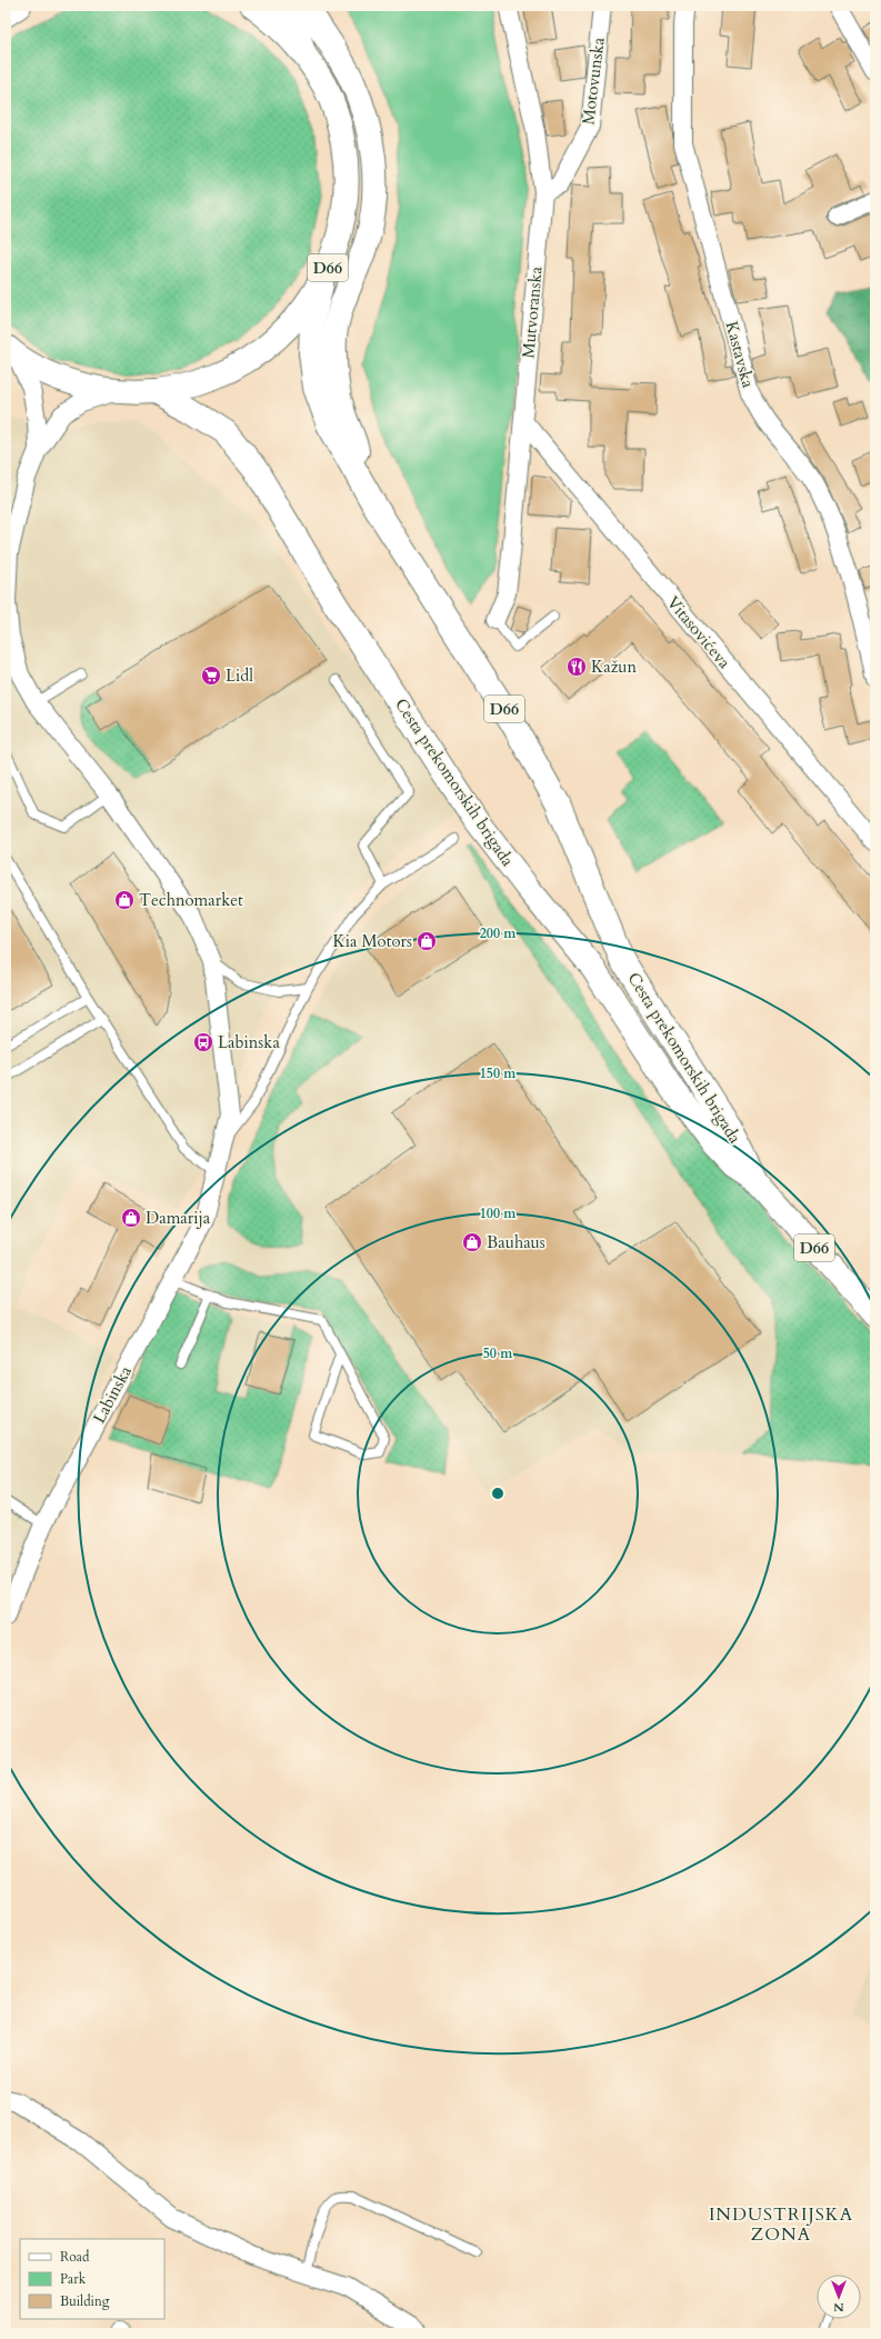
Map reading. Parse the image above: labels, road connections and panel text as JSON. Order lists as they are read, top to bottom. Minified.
{"streets":{"main road":["D66","Cesta prekomorskih brigada"],"street":["Motovunska","Mutvoranska","Kastavska","Vitasovićeva","Labinska"]},"crossings":[["Motovunska","Mutvoranska"],["D66","Cesta prekomorskih brigada"],["D66","Labinska"],["Mutvoranska","Vitasovićeva"]],"districts":["INDUSTRIJSKA ZONA"],"places":{"restaurant":["Kažun"],"supermarket":["Lidl"],"shop":["Technomarket","Kia Motors","Damarija","Bauhaus"],"bus stop":["Labinska"]},"legend":["Road","Park","Building"],"north":"bottom","rings":["200 m","150 m","100 m","50 m"]}
